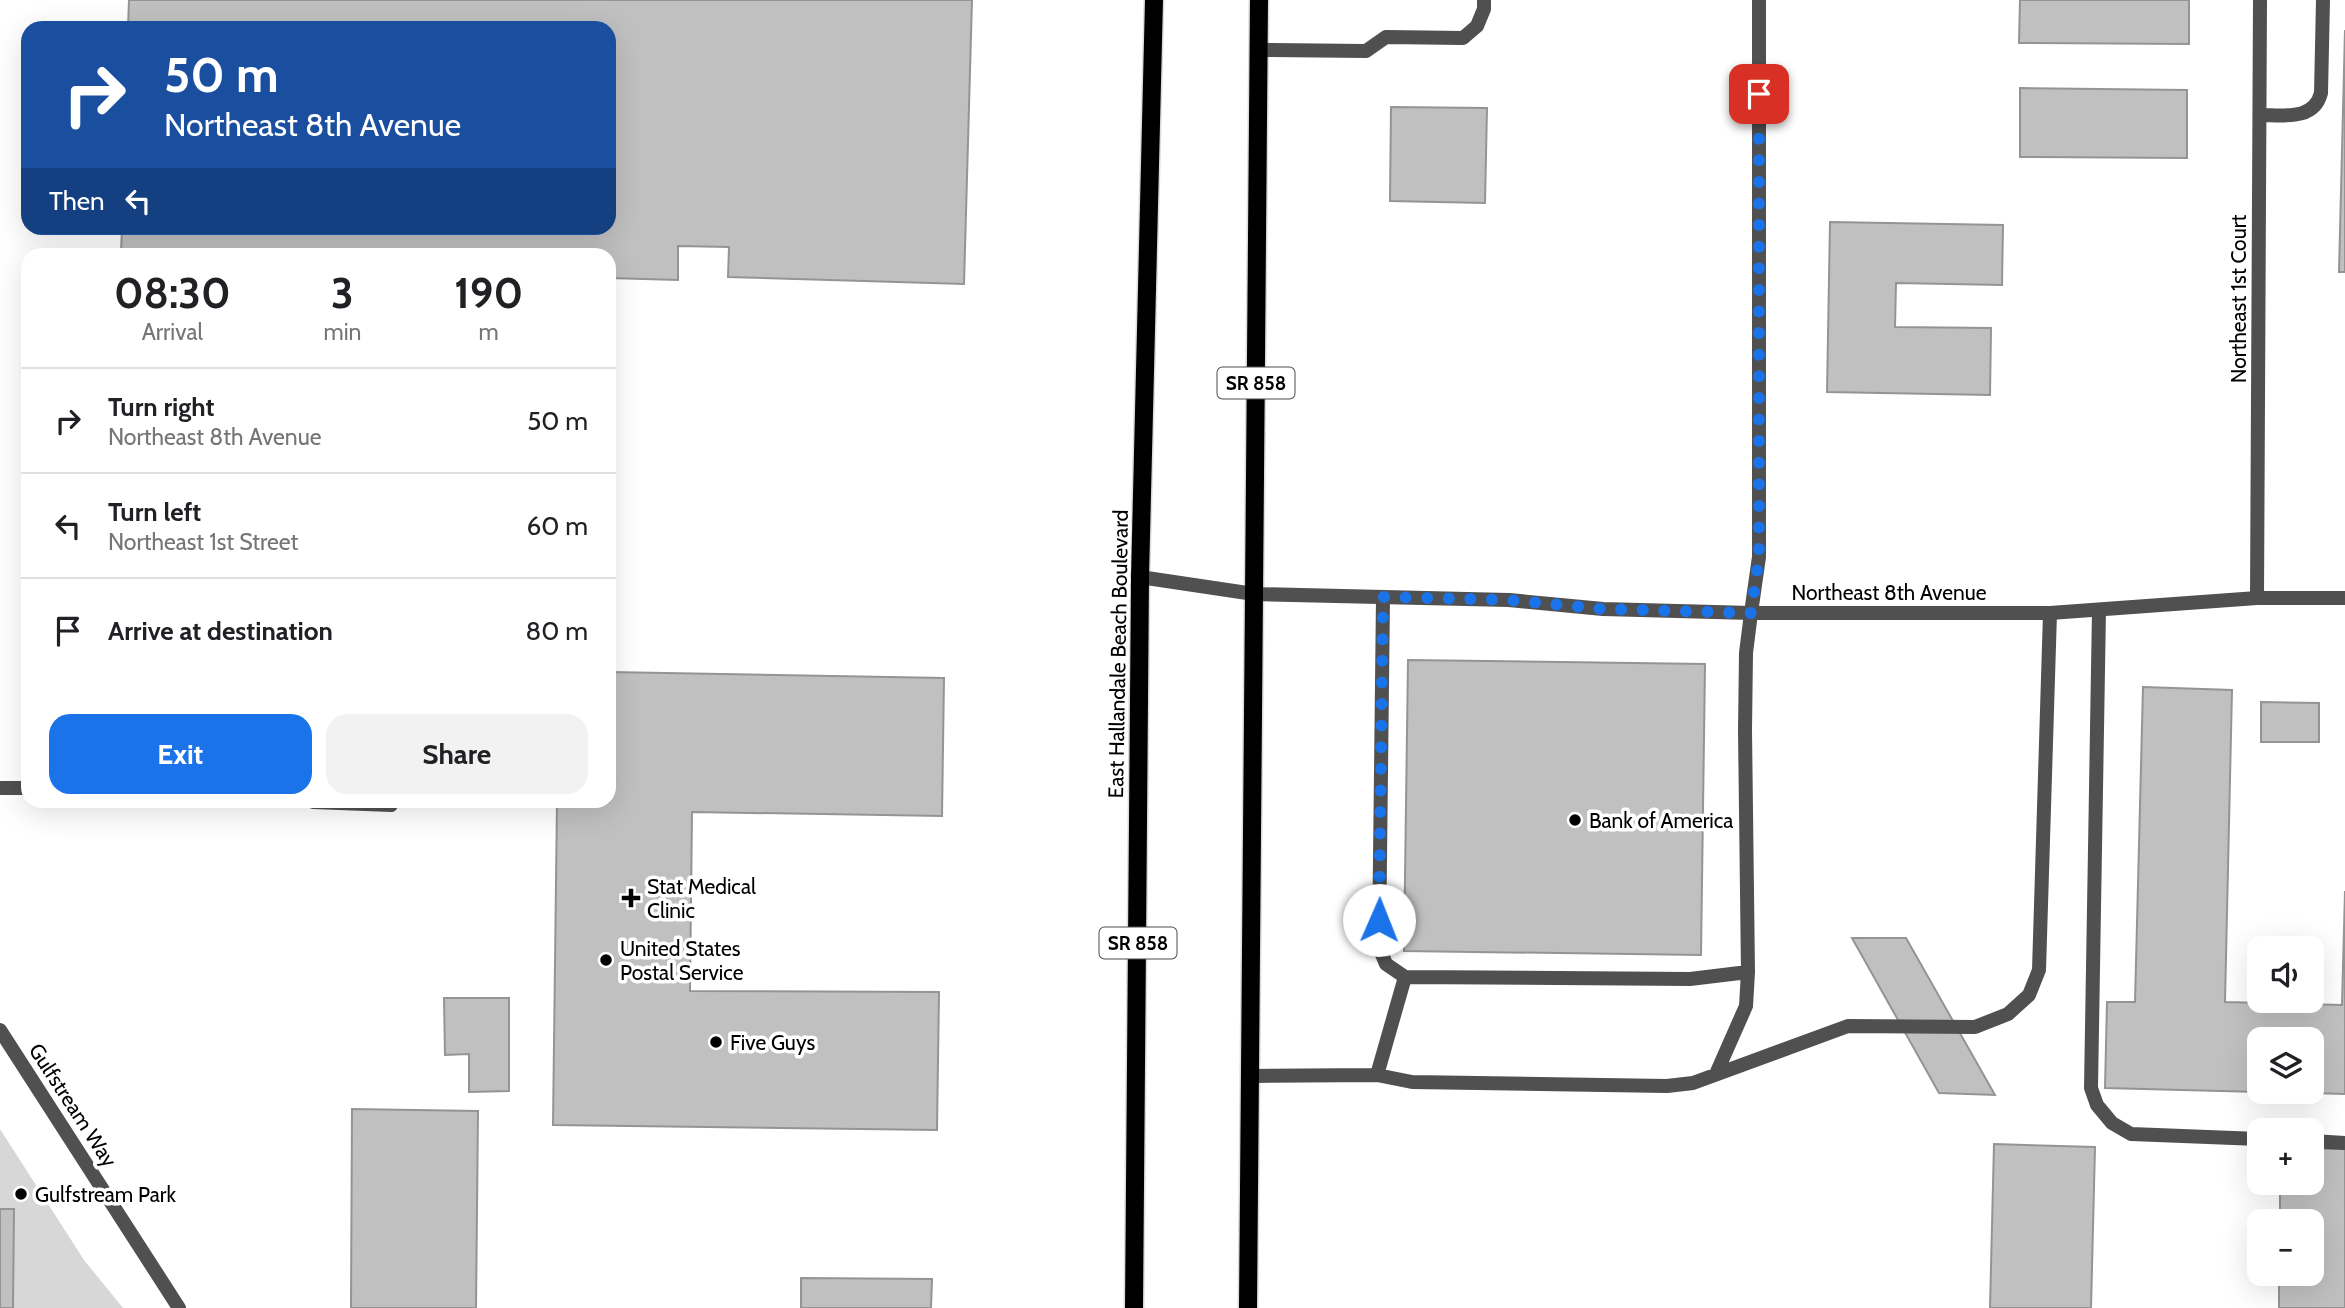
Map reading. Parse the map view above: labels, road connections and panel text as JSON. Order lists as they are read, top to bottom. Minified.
{"streets":{"main road":["SR 858","East Hallandale Beach Boulevard"],"street":["Northeast 1st Court","Northeast 8th Avenue","Gulfstream Way"]},"crossings":[["Northeast 1st Court","Northeast 8th Avenue"],["SR 858","Northeast 8th Avenue"],["Northeast 8th Avenue","East Hallandale Beach Boulevard"]],"places":{"other":["Bank of America","United States Postal Service","Five Guys","Gulfstream Park"],"health":["Stat Medical Clinic"]},"page":{"turn":["50 m","Northeast 8th Avenue"],"then":"Then","eta":["08:30","Arrival","3","min","190","m"],"list":[{"name":"Turn right","note":"Northeast 8th Avenue","value":"50 m"},{"name":"Turn left","note":"Northeast 1st Street","value":"60 m"},{"name":"Arrive at destination","value":"80 m"}],"buttons":["Exit","Share"],"map_buttons":["+","−"]}}
